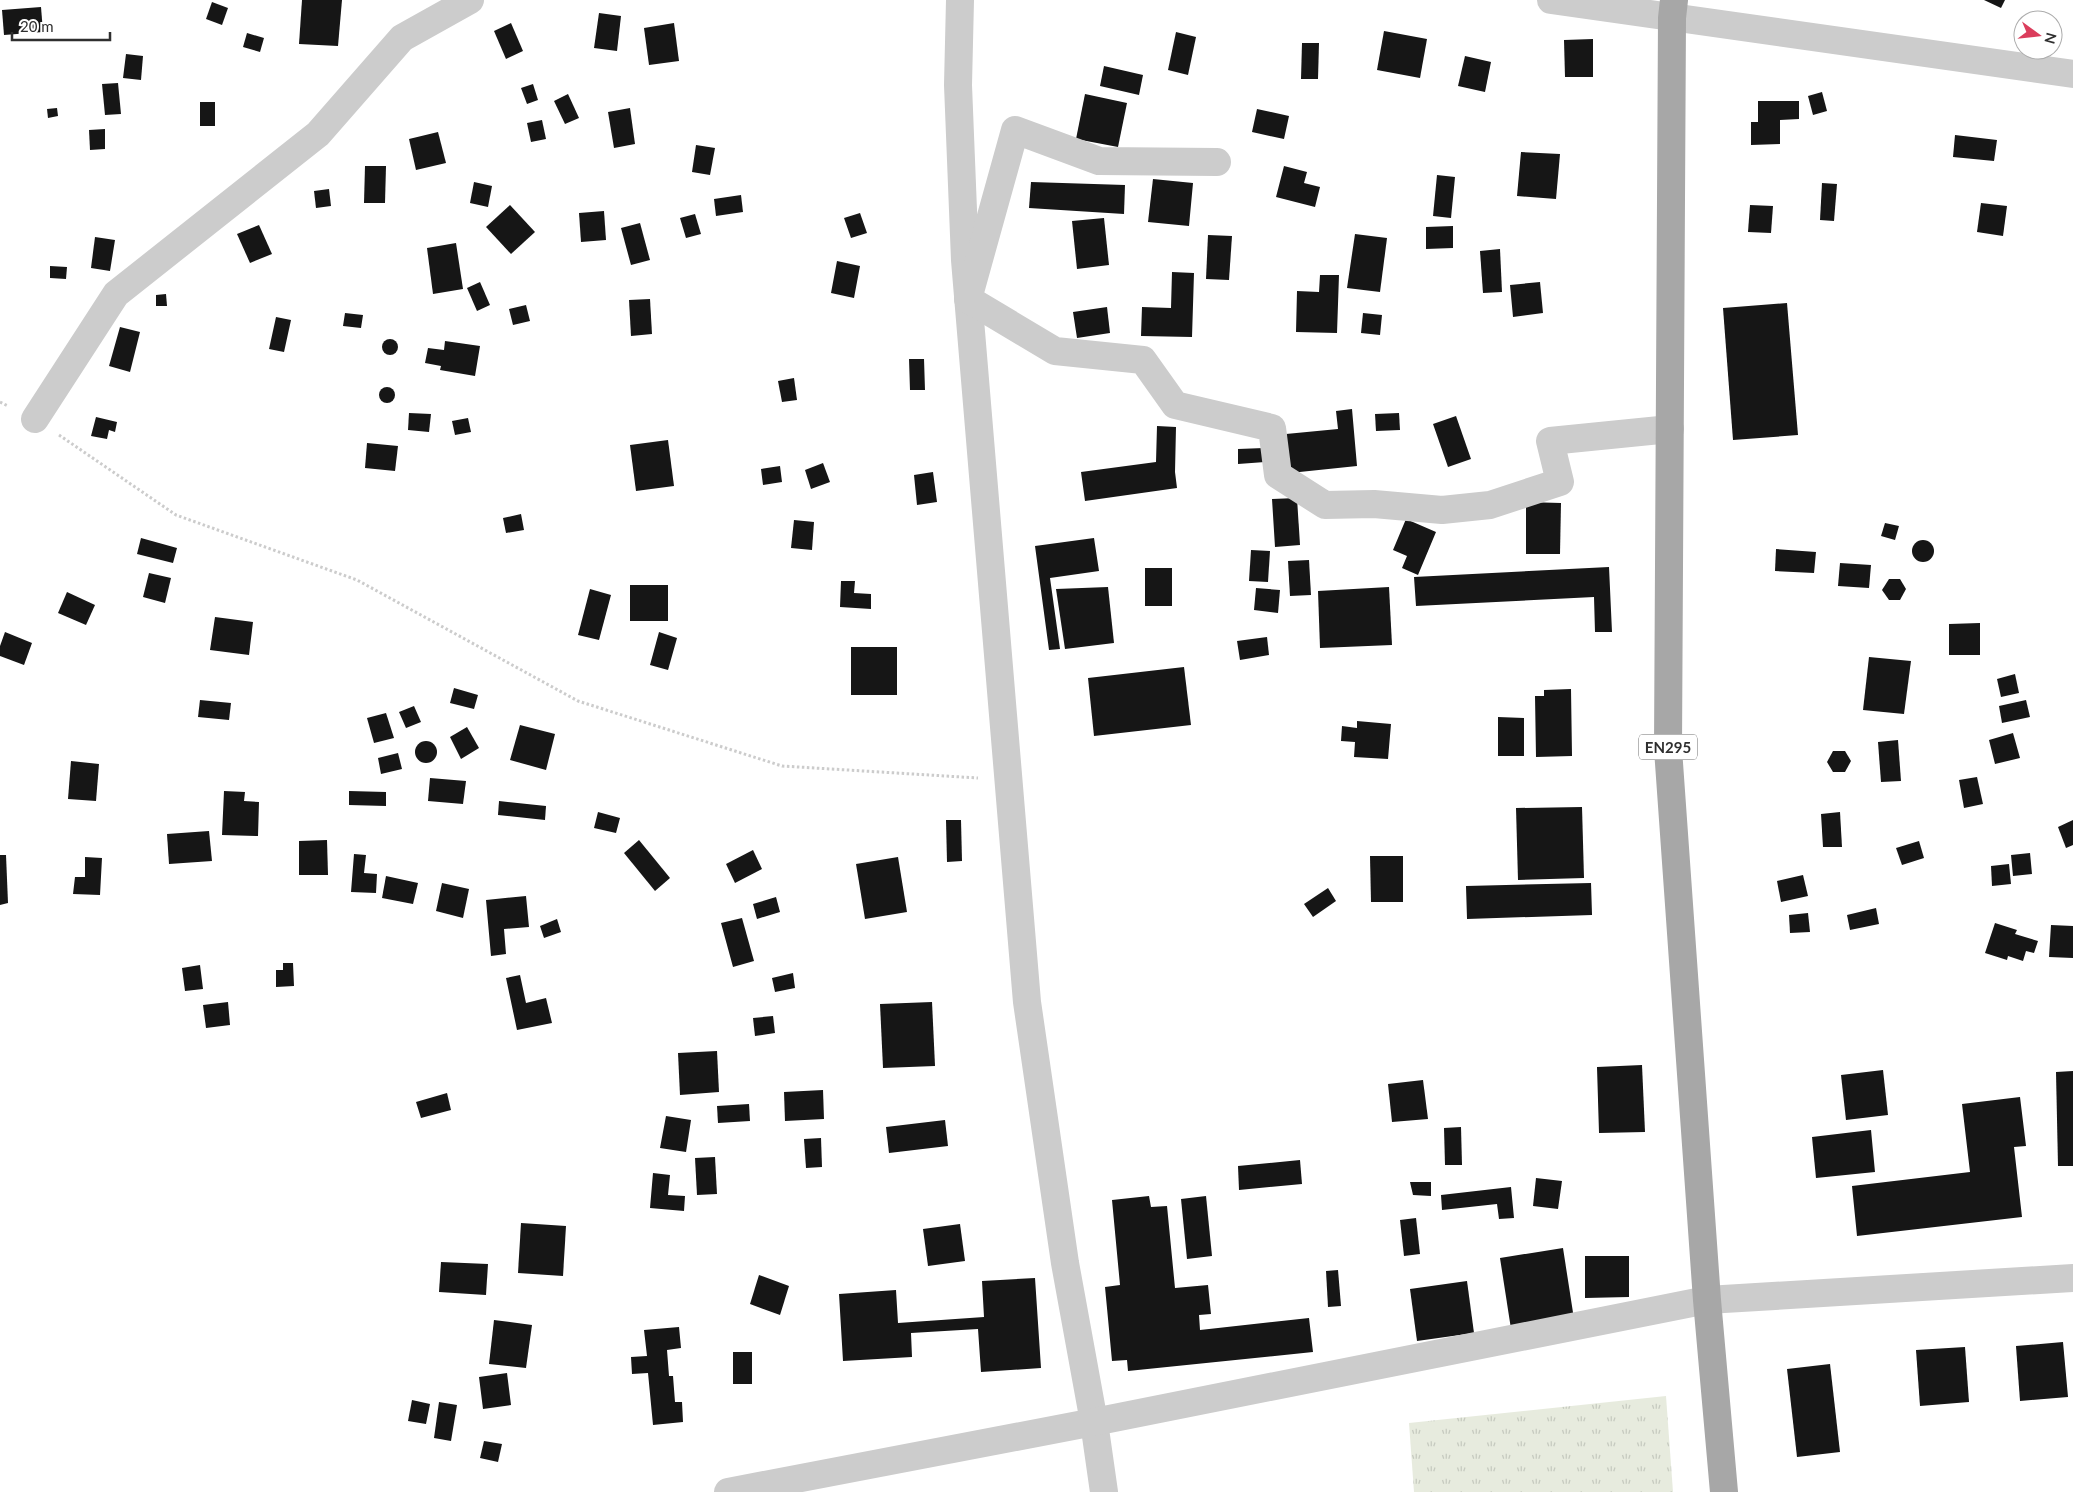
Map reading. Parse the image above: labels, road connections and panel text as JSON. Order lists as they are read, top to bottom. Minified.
{"streets":{"main road":["EN295"]},"scale_bar":"20 m","north":"right"}
